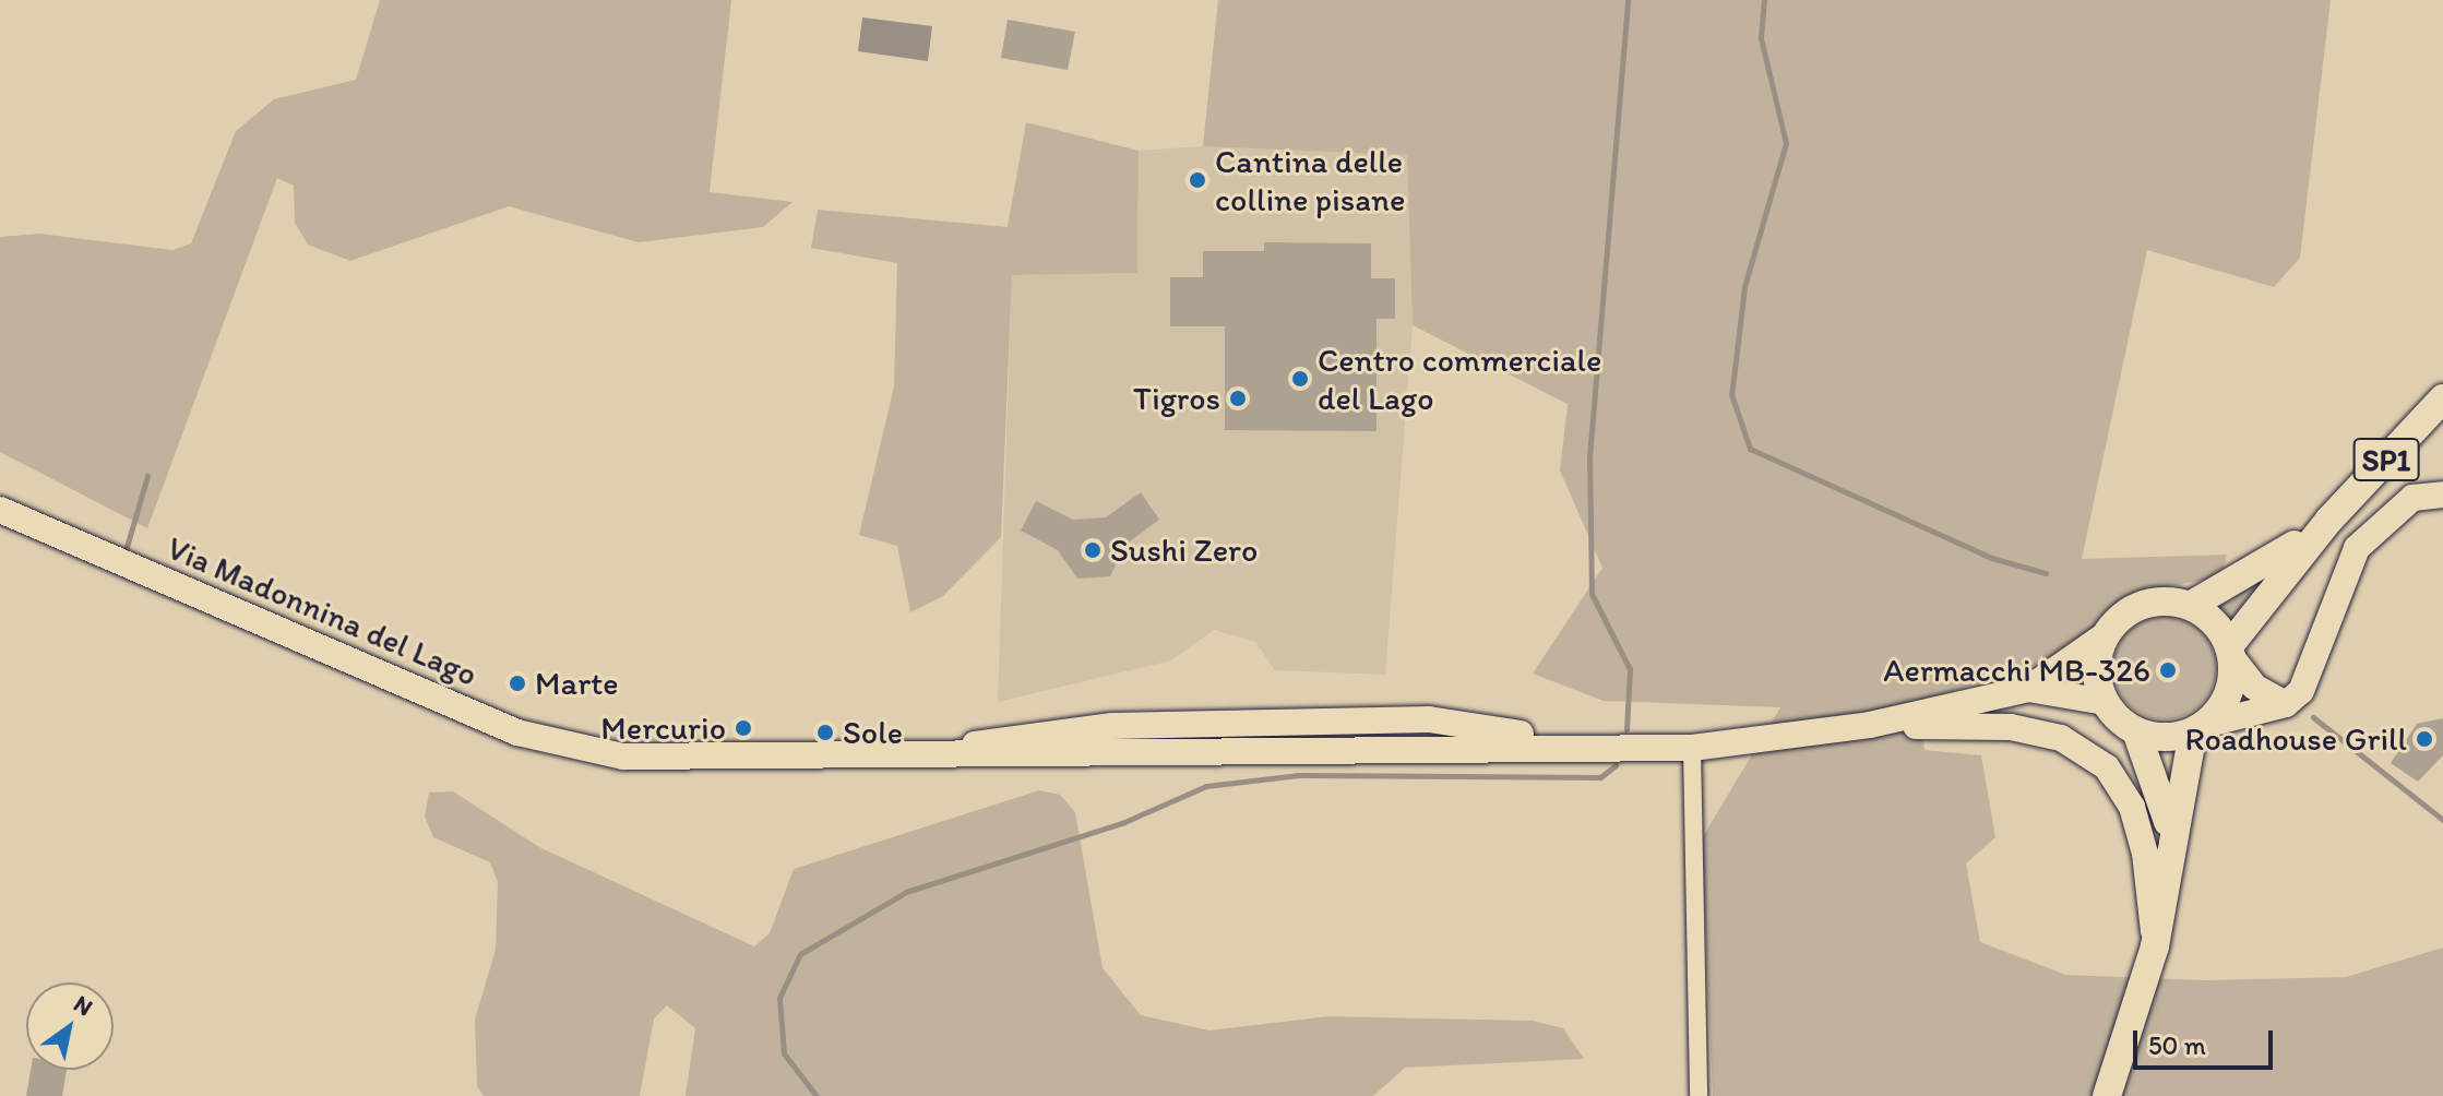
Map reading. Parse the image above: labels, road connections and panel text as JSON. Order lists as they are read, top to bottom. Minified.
{"streets":{"main road":["SP1","Via Madonnina del Lago"]},"places":["Cantina delle colline pisane","Centro commerciale del Lago","Tigros","Sushi Zero","Aermacchi MB-326","Marte","Mercurio","Sole","Roadhouse Grill"],"scale_bar":"50 m","north":"top right"}
